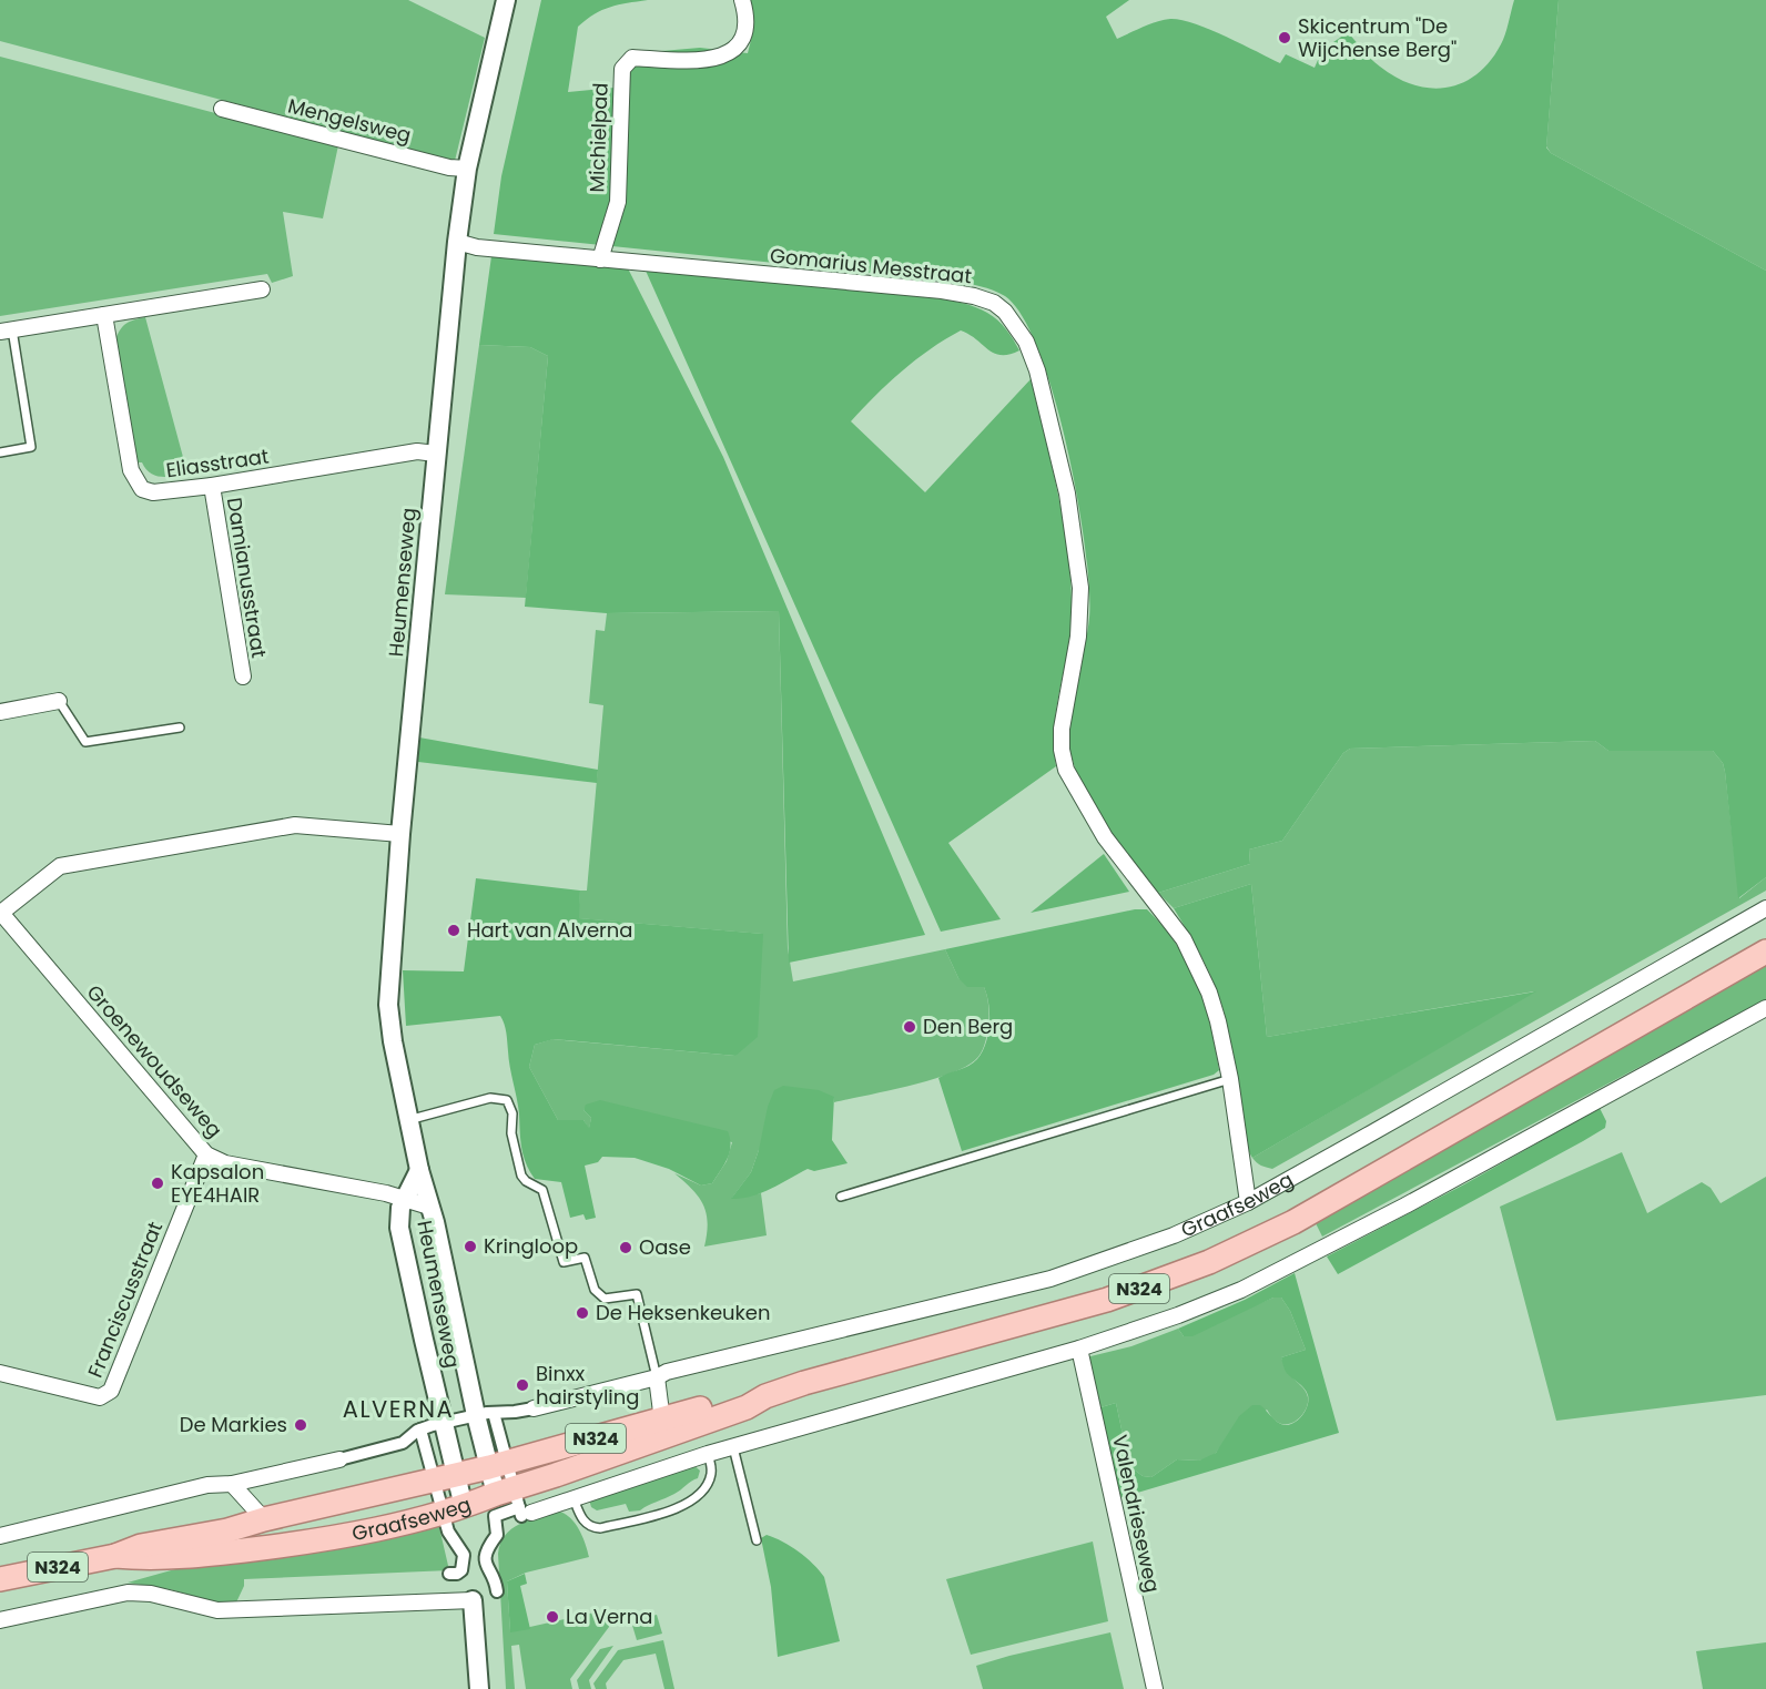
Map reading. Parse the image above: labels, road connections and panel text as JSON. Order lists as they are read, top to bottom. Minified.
{"streets":{"main road":["Graafseweg","N324"],"street":["Mengelsweg","Michielpad","Gomarius Messtraat","Eliasstraat","Damianusstraat","Heumenseweg","Groenewoudseweg","Franciscusstraat","Valendrieseweg"]},"crossings":[["Mengelsweg","Heumenseweg"],["Michielpad","Gomarius Messtraat"],["Gomarius Messtraat","Heumenseweg"],["Gomarius Messtraat","Graafseweg"],["Eliasstraat","Damianusstraat"],["Eliasstraat","Heumenseweg"],["Heumenseweg","Groenewoudseweg"],["Heumenseweg","Graafseweg"],["Groenewoudseweg","Franciscusstraat"],["Graafseweg","Valendrieseweg"]],"districts":["ALVERNA"],"places":["Skicentrum \"De Wijchense Berg\"","Hart van Alverna","Den Berg","Kapsalon EYE4HAIR","Kringloop","Oase","De Heksenkeuken","Binxx hairstyling","De Markies","La Verna"]}
